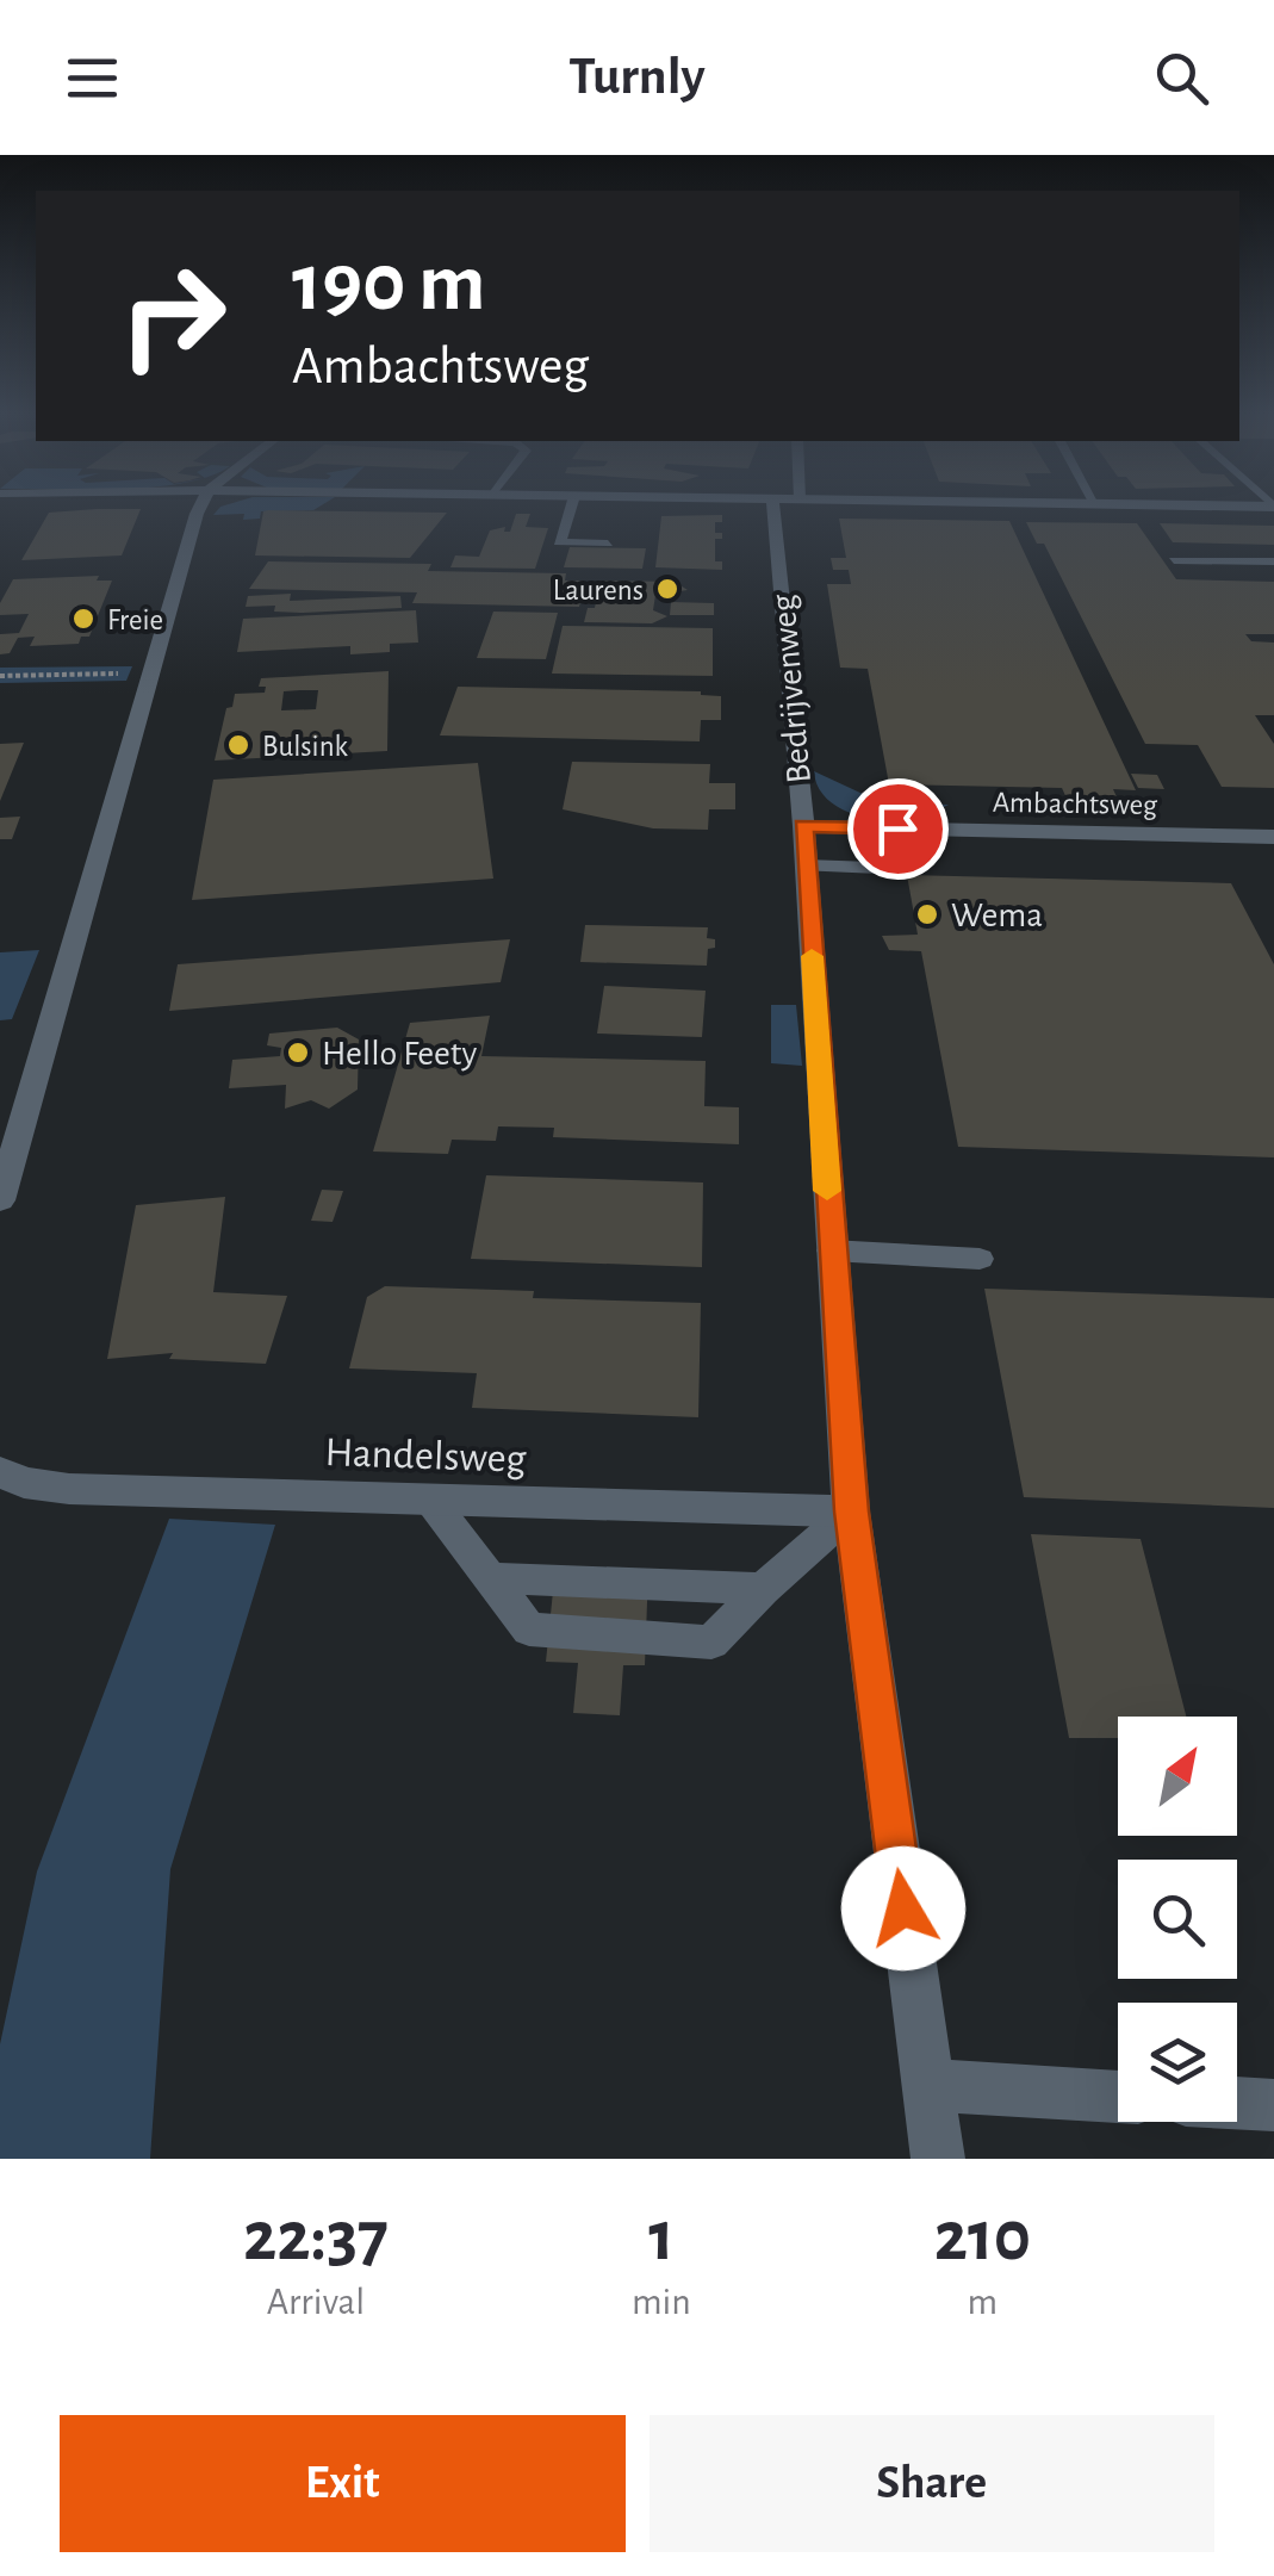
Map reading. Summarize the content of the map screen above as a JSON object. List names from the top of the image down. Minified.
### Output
{"streets":{"street":["Bedrijvenweg","Ambachtsweg","Handelsweg"]},"crossings":[["Bedrijvenweg","Ambachtsweg"],["Bedrijvenweg","Handelsweg"]],"places":["Laurens","Freie","Bulsink","Wema","Hello Feety"],"north":"top right","page":{"header":"Turnly","turn":["190 m","Ambachtsweg"],"eta":["22:37","Arrival","1","min","210","m"],"buttons":["Exit","Share"]}}
